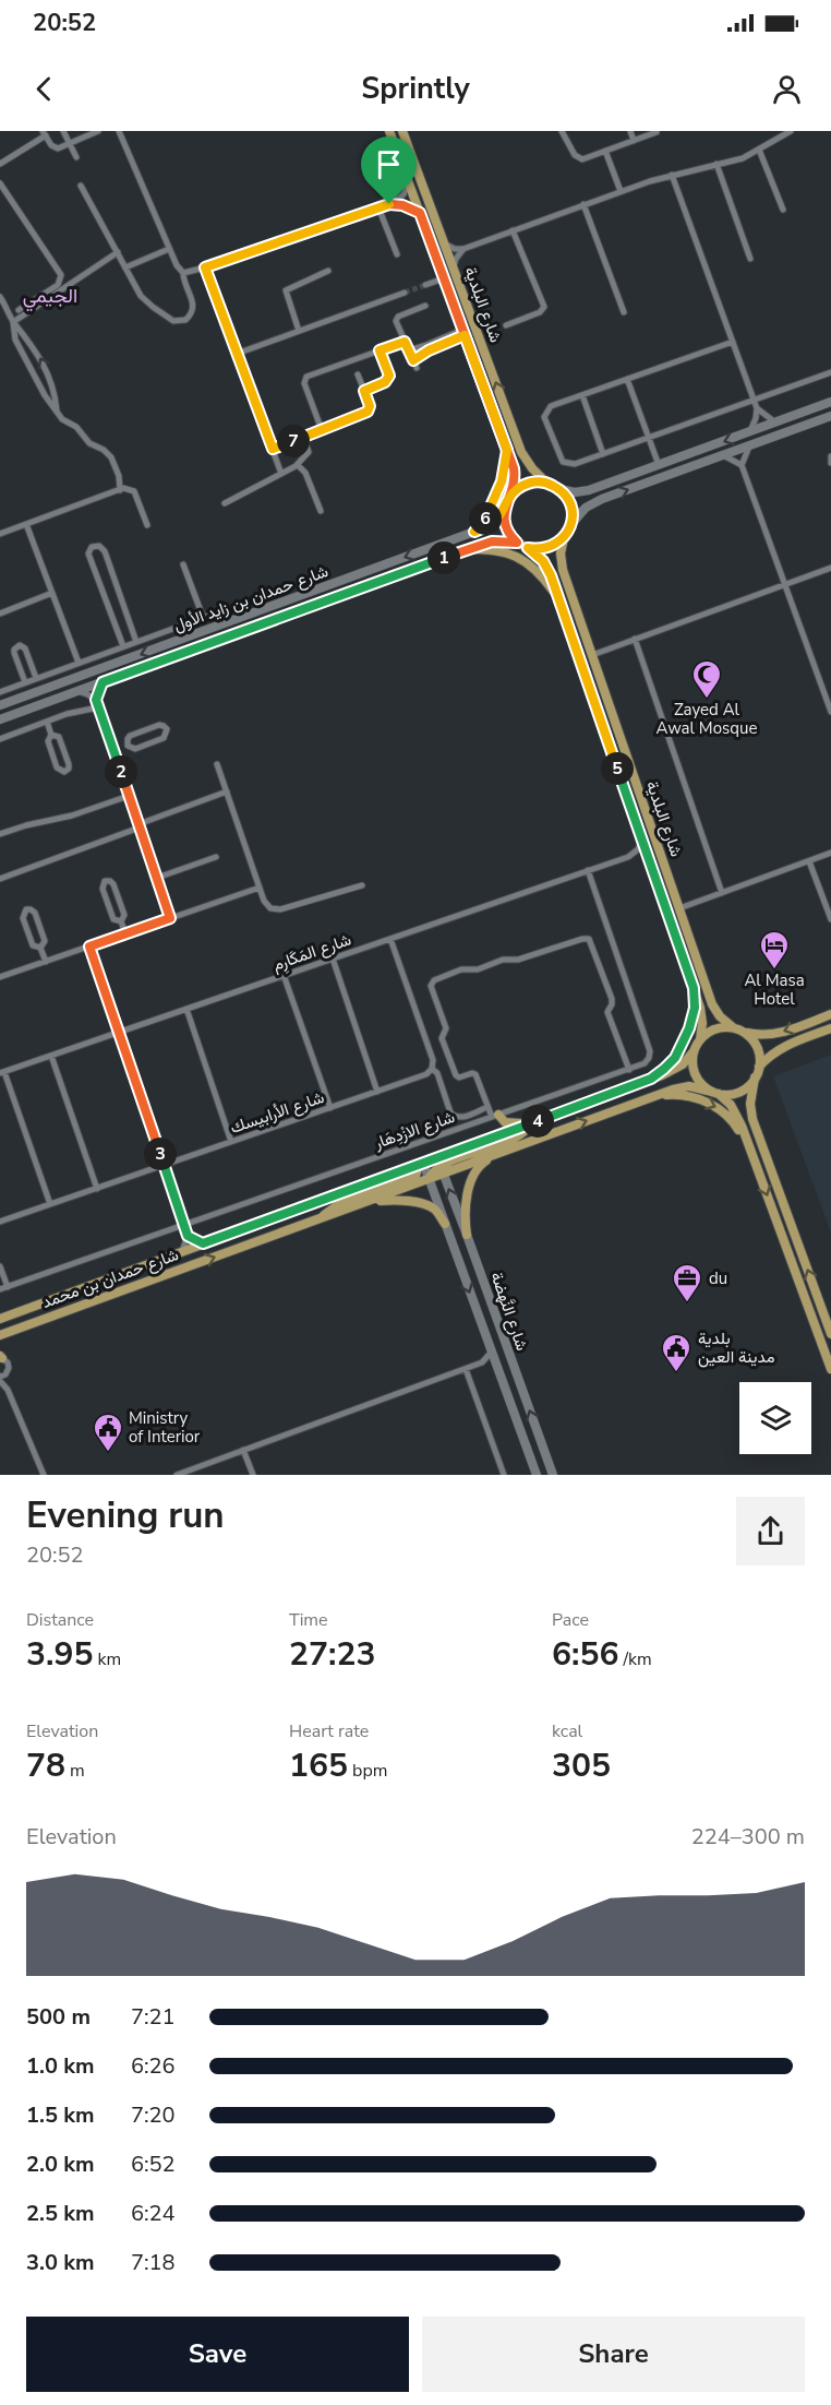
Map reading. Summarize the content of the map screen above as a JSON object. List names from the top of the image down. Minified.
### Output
{"streets":{"main road":["شارع البلدية","شارع حمدان بن زايد الأول","شارع حمدان بن محمد","شارع النَّهضة"],"street":["شارع المَكَارِم","شارع الأرابيسك","شارع الازْدِهَار"]},"crossings":[["شارع البلدية","شارع حمدان بن زايد الأول"],["شارع البلدية","شارع حمدان بن محمد"],["شارع المَكَارِم","شارع الازْدِهَار"],["شارع حمدان بن محمد","شارع النَّهضة"]],"districts":["الجيمي"],"places":{"mosque":["Zayed Al Awal Mosque"],"hotel":["Al Masa Hotel"],"office":["du"],"public building":["بلدية مدينة العين","Ministry of Interior"]},"page":{"status":"20:52","header":"Sprintly","pins":["7","6","1","5","2","4","3"],"heading":["Evening run","20:52"],"stats":[["Distance","3.95 km"],["Time","27:23"],["Pace","6:56 /km"],["Elevation","78 m"],["Heart rate","165 bpm"],["kcal","305"]],"chart":["Elevation","224–300 m"],"list":[{"name":"500 m","note":"7:21"},{"name":"1.0 km","note":"6:26"},{"name":"1.5 km","note":"7:20"},{"name":"2.0 km","note":"6:52"},{"name":"2.5 km","note":"6:24"},{"name":"3.0 km","note":"7:18"}],"buttons":["Save","Share"]}}
